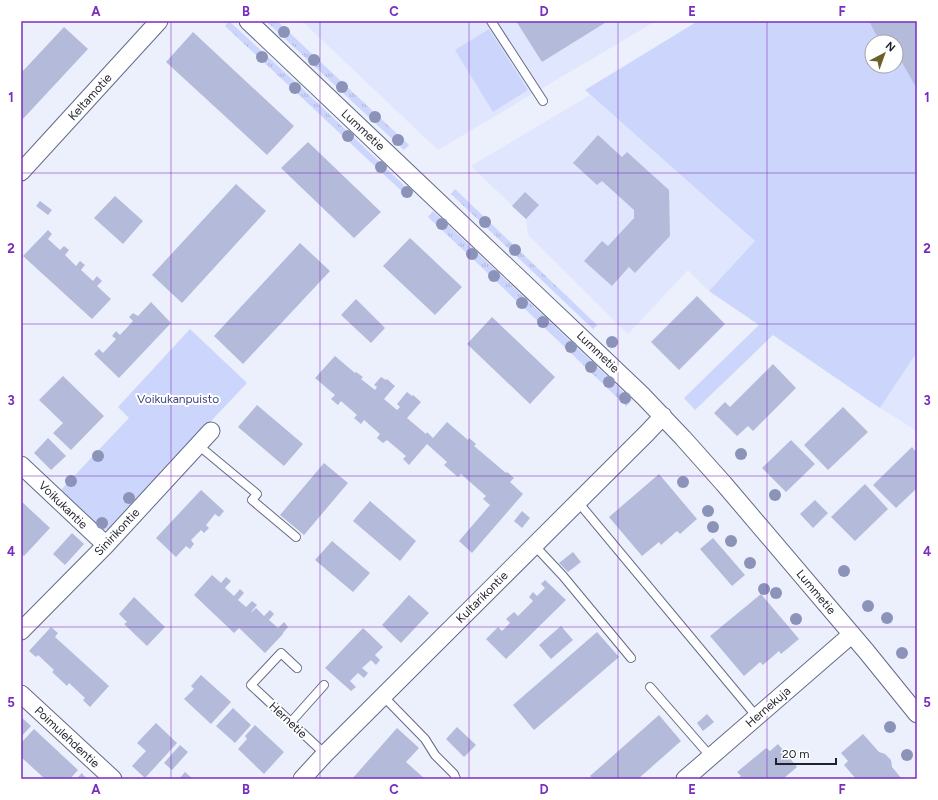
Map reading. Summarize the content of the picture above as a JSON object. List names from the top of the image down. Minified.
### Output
{"streets":{"street":["Keltamotie","Lummetie","Voikukantie","Sinirikontie","Kultarikontie","Hernekuja","Poimulehdentie"],"lane":["Hernetie"]},"crossings":[["Lummetie","Kultarikontie"],["Lummetie","Hernekuja"],["Voikukantie","Sinirikontie"],["Kultarikontie","Hernetie"]],"parks":["Voikukanpuisto"],"scale_bar":"20 m","north":"top right","grid":{"columns":["A","B","C","D","E","F"],"rows":["1","2","3","4","5"]}}
